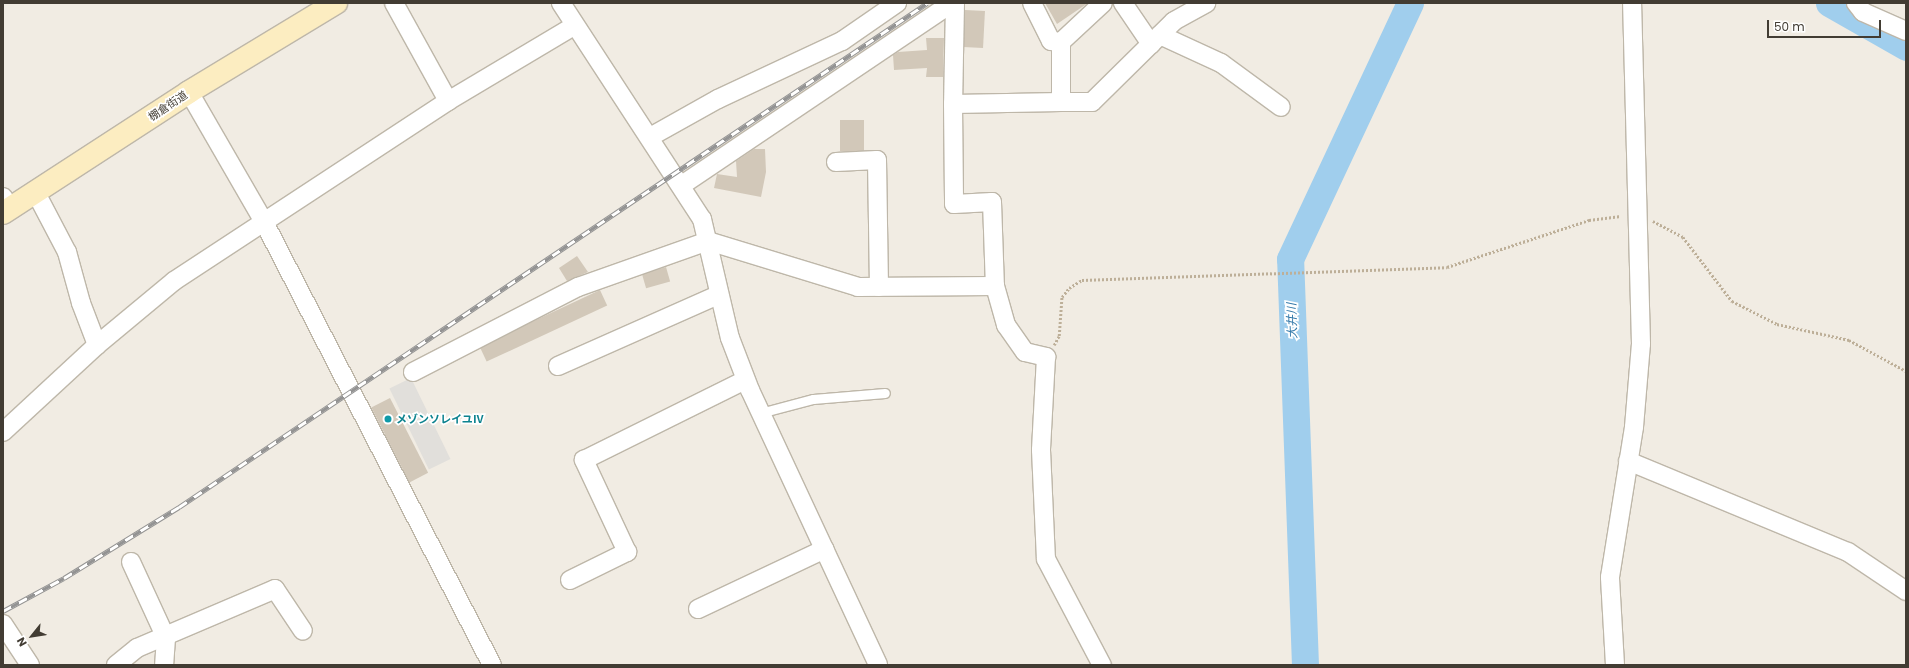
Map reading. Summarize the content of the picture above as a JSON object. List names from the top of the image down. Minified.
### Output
{"streets":{"street":["棚倉街道"]},"water":["大井川"],"places":["メゾンソレイユⅣ"],"scale_bar":"50 m","north":"bottom left"}
